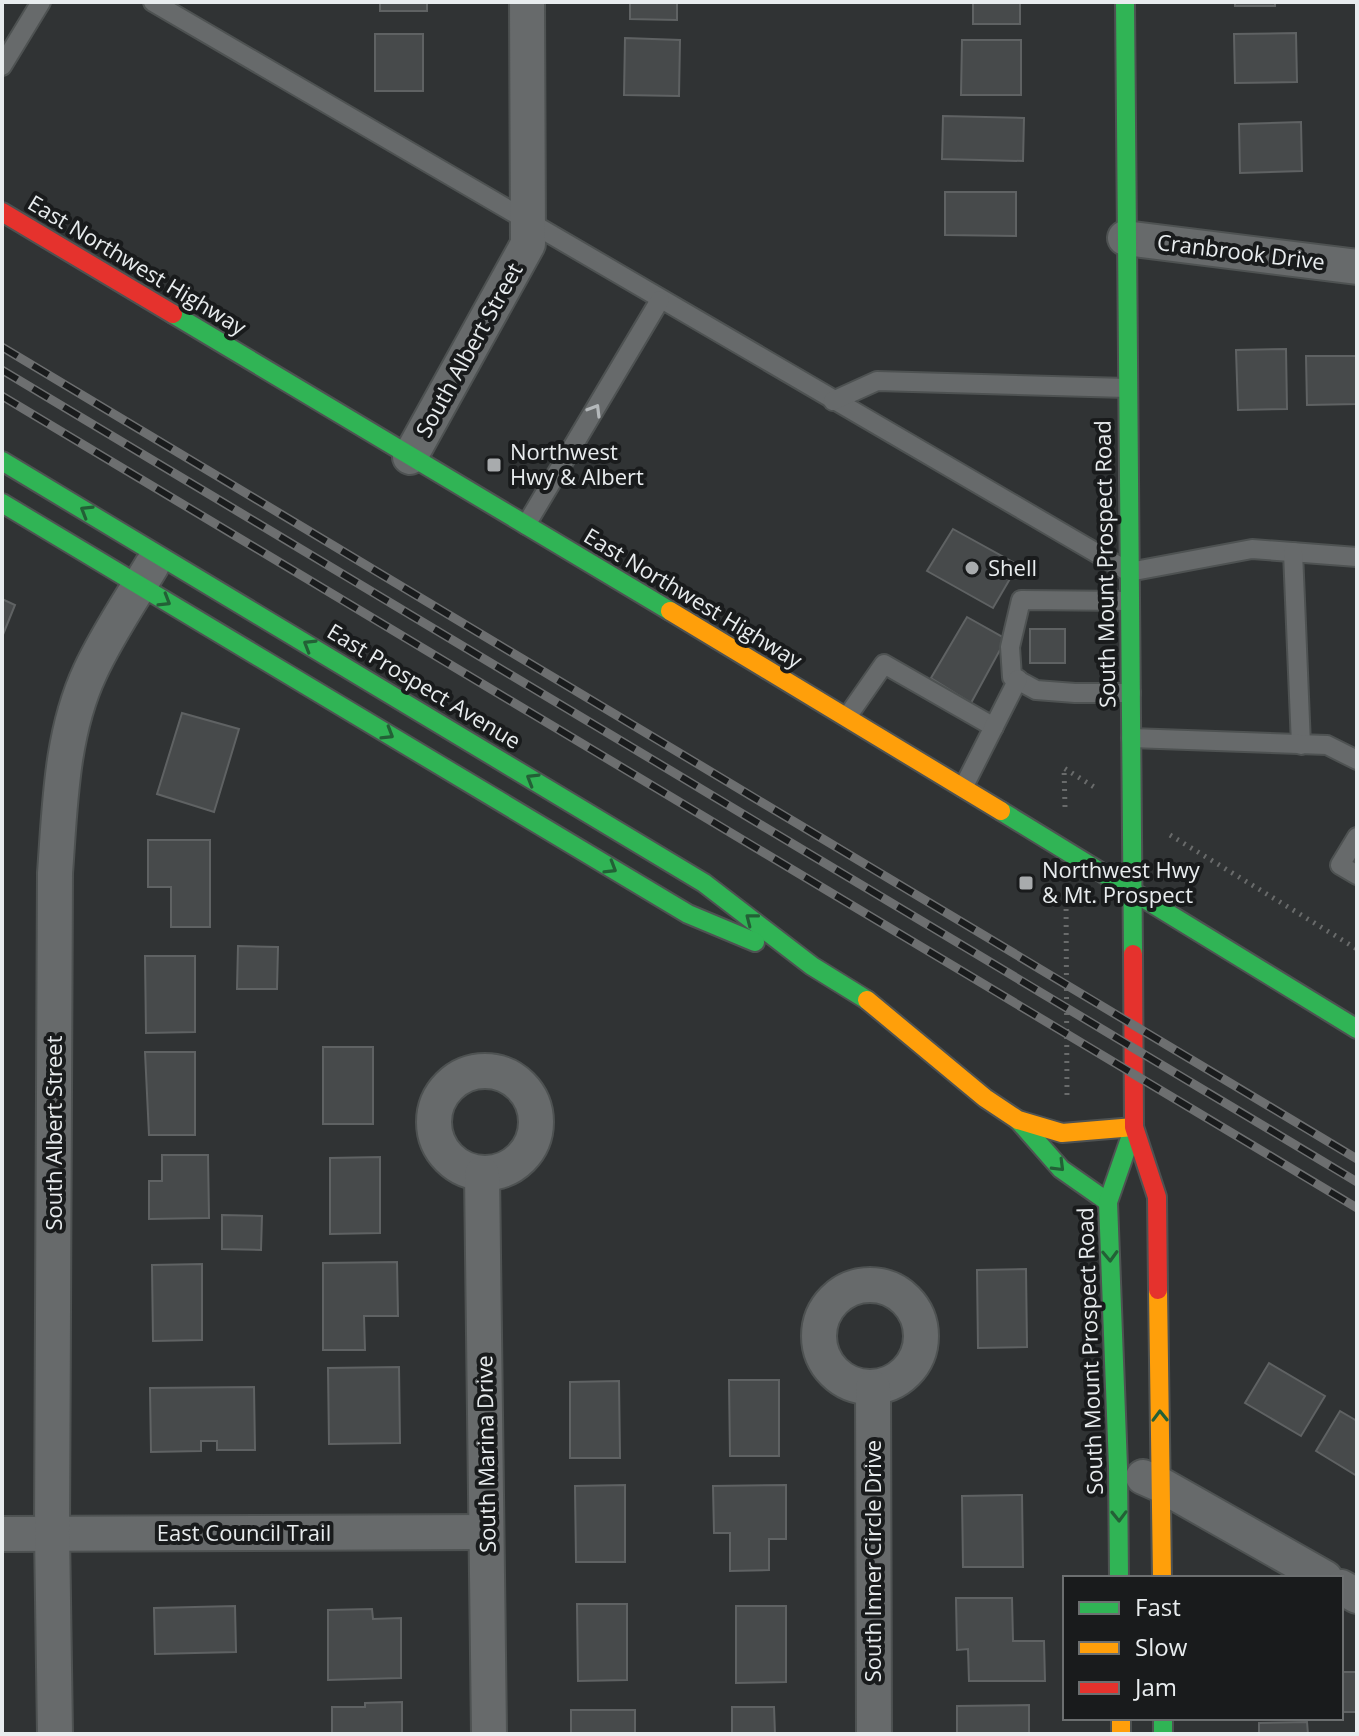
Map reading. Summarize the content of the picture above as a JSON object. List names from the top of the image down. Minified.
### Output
{"streets":{"main road":["East Northwest Highway","South Mount Prospect Road","East Prospect Avenue"],"street":["Cranbrook Drive","South Albert Street","South Marina Drive","East Council Trail","South Inner Circle Drive"]},"crossings":[["Cranbrook Drive","South Mount Prospect Road"],["East Northwest Highway","South Albert Street"],["East Northwest Highway","South Mount Prospect Road"],["South Albert Street","East Prospect Avenue"],["South Albert Street","East Council Trail"],["South Mount Prospect Road","East Prospect Avenue"],["South Marina Drive","East Council Trail"]],"places":{"transit":["Northwest Hwy & Albert","Northwest Hwy & Mt. Prospect"],"other":["Shell"]},"legend":["Fast","Slow","Jam"]}
